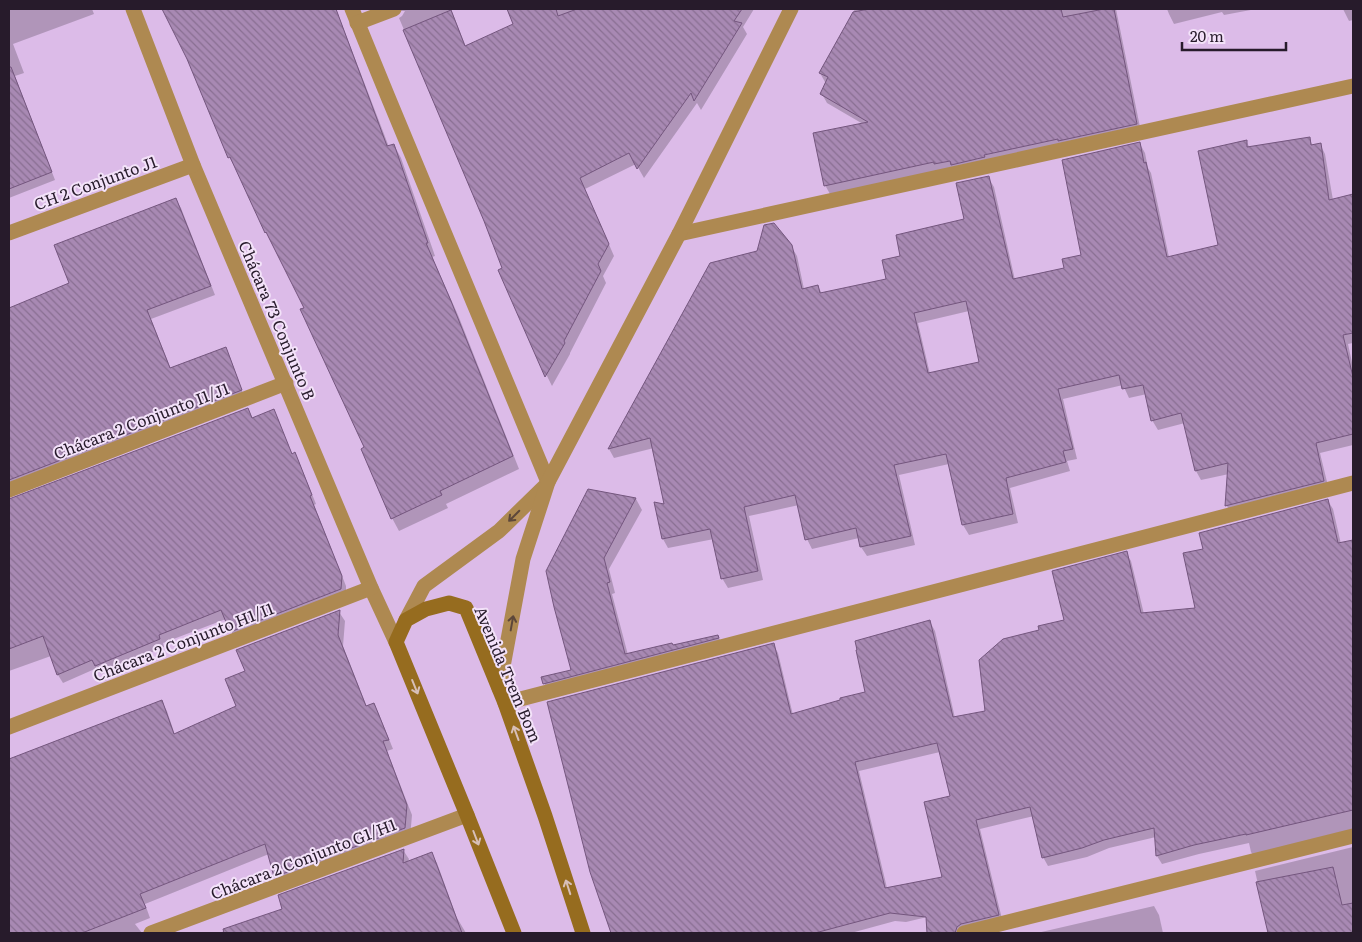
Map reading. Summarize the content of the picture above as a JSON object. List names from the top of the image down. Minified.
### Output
{"streets":{"street":["CH 2 Conjunto J1","Chácara 73 Conjunto B","Chácara 2 Conjunto I1/J1","Chácara 2 Conjunto H1/I1","Avenida Trem Bom","Chácara 2 Conjunto G1/H1"]},"crossings":[["CH 2 Conjunto J1","Chácara 73 Conjunto B"],["Chácara 73 Conjunto B","Chácara 2 Conjunto I1/J1"],["Chácara 73 Conjunto B","Chácara 2 Conjunto H1/I1"]],"scale_bar":"20 m"}
